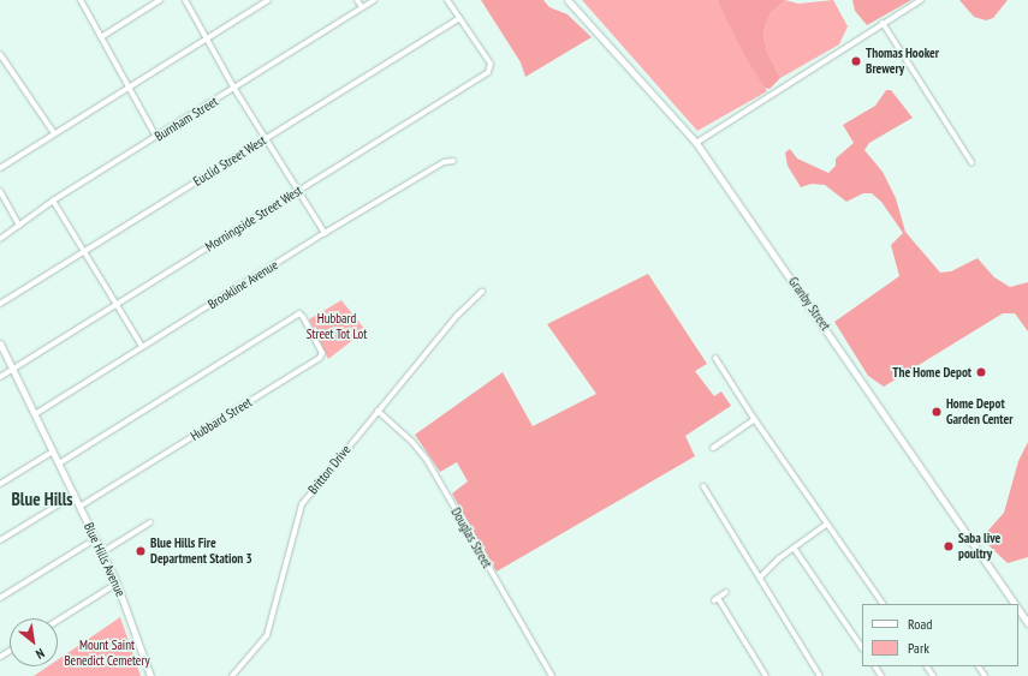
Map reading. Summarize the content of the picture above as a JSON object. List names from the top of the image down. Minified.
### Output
{"streets":{"main road":["Granby Street","Blue Hills Avenue"],"street":["Burnham Street","Euclid Street West","Morningside Street West","Brookline Avenue","Hubbard Street","Britton Drive","Douglas Street"]},"crossings":[["Euclid Street West","Morningside Street West"],["Morningside Street West","Blue Hills Avenue"],["Brookline Avenue","Blue Hills Avenue"],["Hubbard Street","Blue Hills Avenue"],["Britton Drive","Douglas Street"]],"districts":["Blue Hills"],"parks":["Hubbard Street Tot Lot","Mount Saint Benedict Cemetery"],"places":["Thomas Hooker Brewery","The Home Depot","Home Depot Garden Center","Saba live poultry","Blue Hills Fire Department Station 3"],"legend":["Road","Park"],"north":"bottom right"}
